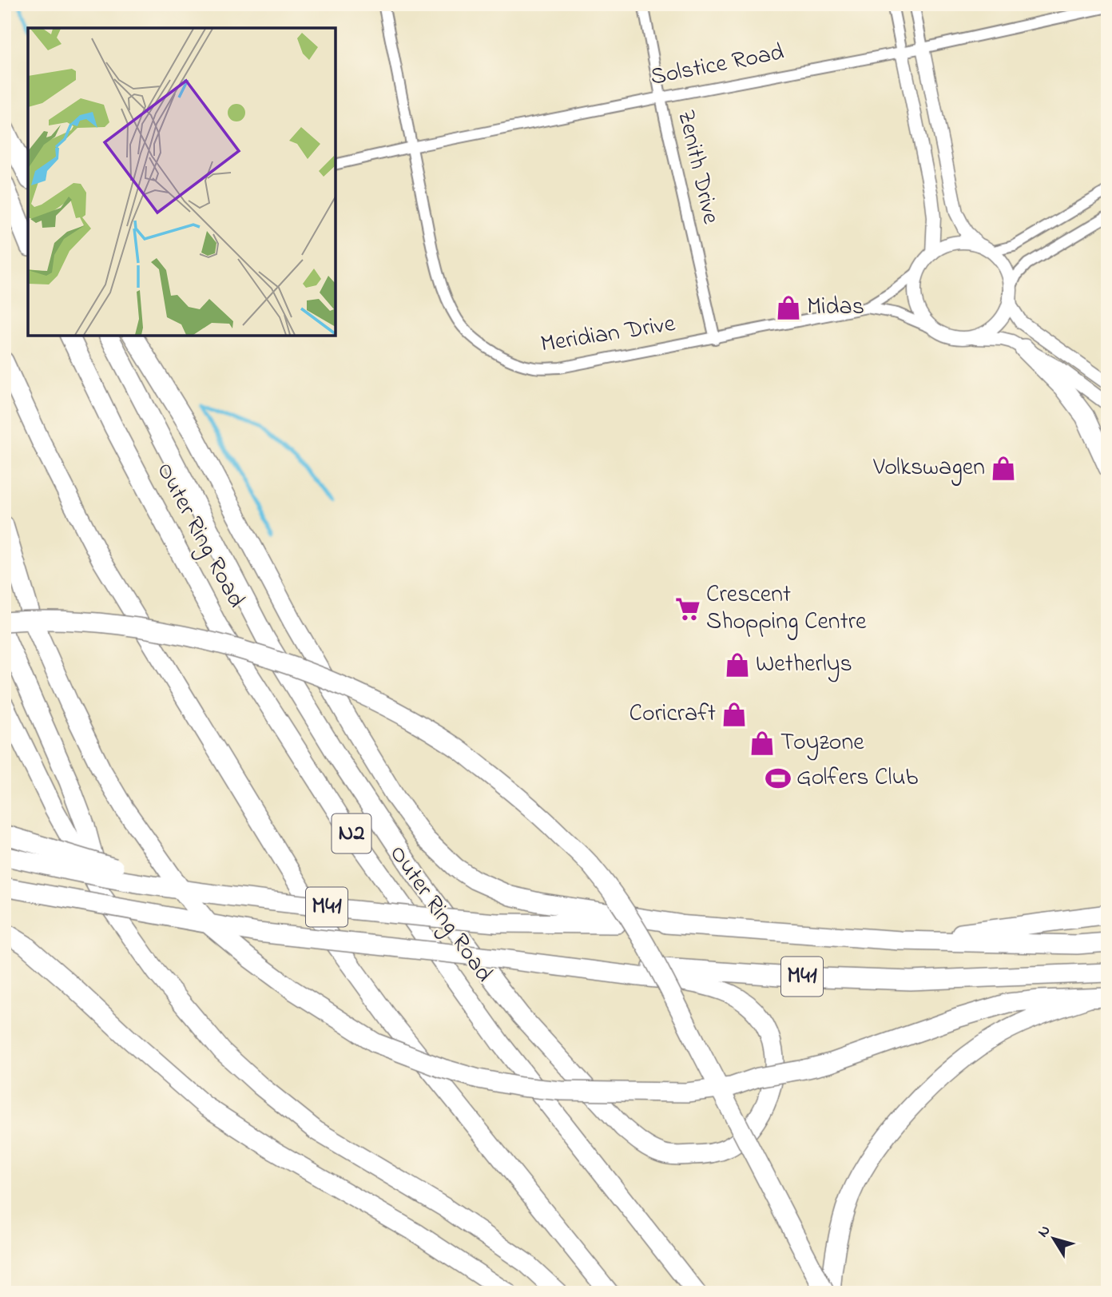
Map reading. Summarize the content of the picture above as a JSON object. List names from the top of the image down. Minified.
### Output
{"streets":{"highway":["Outer Ring Road","N2","M41"],"street":["Solstice Road","Zenith Drive","Meridian Drive"]},"crossings":[["Solstice Road","Zenith Drive"],["Solstice Road","Meridian Drive"],["Zenith Drive","Meridian Drive"]],"places":{"shop":["Midas","Volkswagen","Wetherlys","Coricraft","Toyzone"],"supermarket":["Crescent Shopping Centre"],"sports":["Golfers Club"]},"north":"top left"}
